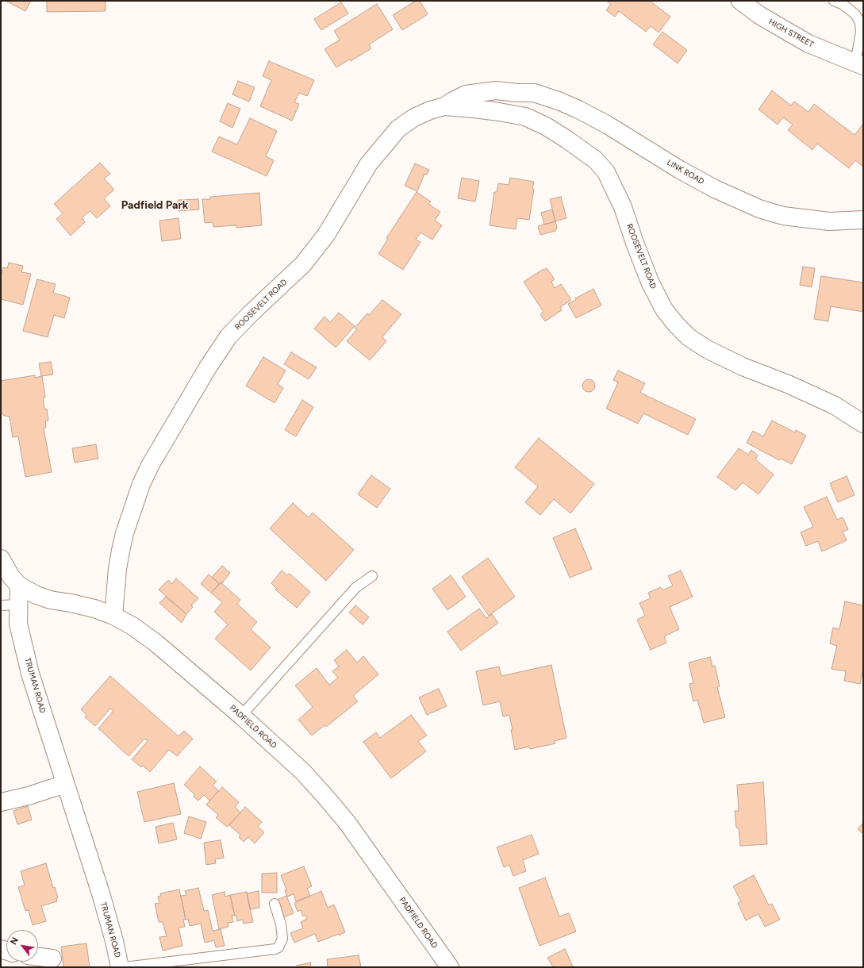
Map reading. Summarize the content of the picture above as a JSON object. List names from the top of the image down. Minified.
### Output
{"streets":{"street":["HIGH STREET","LINK ROAD","ROOSEVELT ROAD","TRUMAN ROAD","PADFIELD ROAD"]},"crossings":[["LINK ROAD","ROOSEVELT ROAD"],["ROOSEVELT ROAD","PADFIELD ROAD"],["TRUMAN ROAD","PADFIELD ROAD"]],"districts":["Padfield Park"],"north":"top left"}
